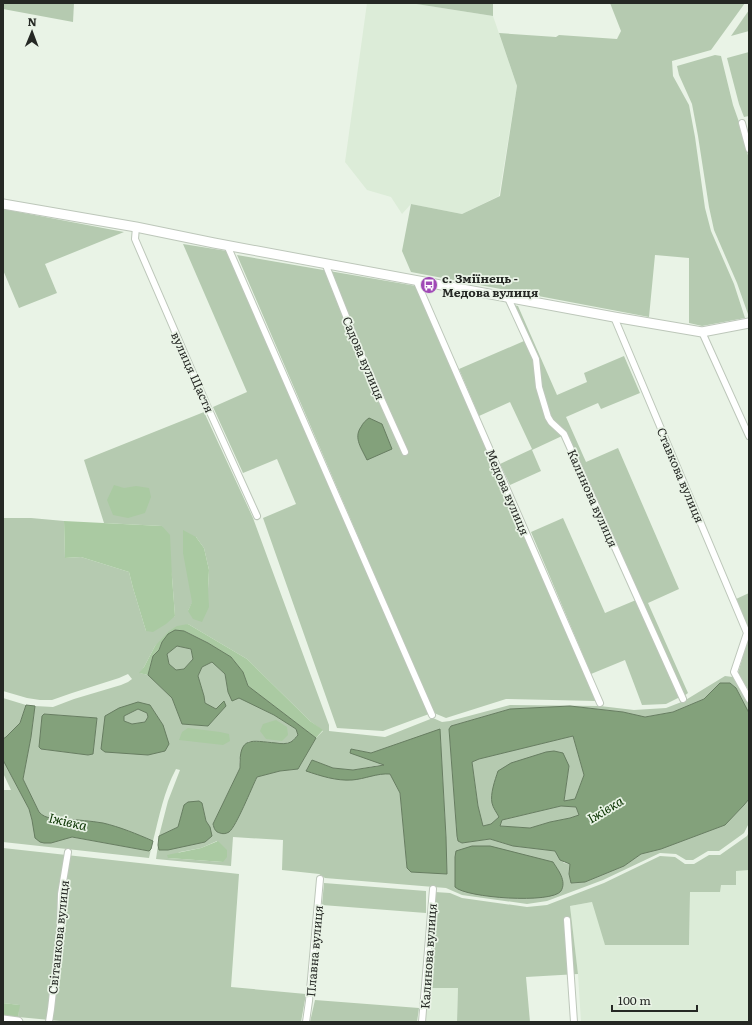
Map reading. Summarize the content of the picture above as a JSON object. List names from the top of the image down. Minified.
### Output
{"streets":{"street":["Садова вулиця","вулиця Щастя","Ставкова вулиця","Медова вулиця","Калинова вулиця","Світанкова вулиця","Плавна вулиця"]},"water":["Іжівка"],"places":{"bus stop":["с. Зміїнець - Медова вулиця"]},"scale_bar":"100 m","north":"top"}
